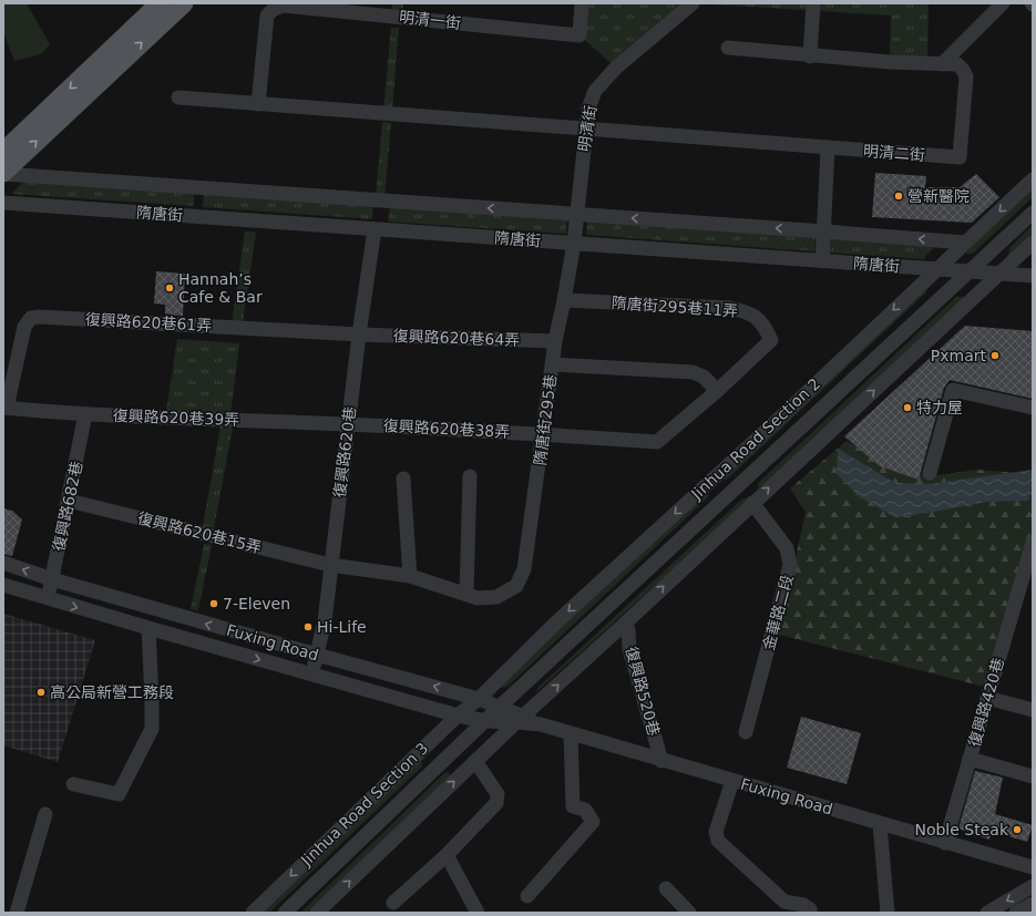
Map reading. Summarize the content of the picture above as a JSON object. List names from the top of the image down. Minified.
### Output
{"streets":{"street":["明清一街","明清街","明清二街","隋唐街","隋唐街295巷11弄","復興路620巷61弄","復興路620巷64弄","復興路620巷39弄","隋唐街295巷","復興路620巷38弄","Jinhua Road Section 2","復興路620巷","復興路682巷","復興路620巷15弄","金華路二段","Fuxing Road","復興路520巷","復興路420巷","Jinhua Road Section 3"]},"crossings":[["明清街","明清二街"],["明清街","隋唐街"],["明清街","隋唐街295巷"],["隋唐街","隋唐街295巷"],["隋唐街","Jinhua Road Section 2"],["隋唐街","復興路620巷"],["隋唐街295巷11弄","隋唐街295巷"],["隋唐街295巷11弄","復興路620巷38弄"],["復興路620巷61弄","復興路620巷64弄"],["復興路620巷61弄","復興路620巷39弄"],["復興路620巷61弄","復興路620巷"],["復興路620巷64弄","隋唐街295巷"],["復興路620巷64弄","復興路620巷"],["復興路620巷39弄","復興路620巷38弄"],["復興路620巷39弄","復興路620巷"],["復興路620巷39弄","復興路682巷"],["隋唐街295巷","復興路620巷38弄"],["隋唐街295巷","復興路620巷15弄"],["復興路620巷38弄","復興路620巷"],["Jinhua Road Section 2","Fuxing Road"],["Jinhua Road Section 2","Jinhua Road Section 3"],["復興路620巷","復興路620巷15弄"],["復興路620巷","Fuxing Road"],["復興路682巷","復興路620巷15弄"],["復興路682巷","Fuxing Road"],["Fuxing Road","復興路520巷"],["Fuxing Road","復興路420巷"],["Fuxing Road","Jinhua Road Section 3"]],"places":["營新醫院","Hannah’s Cafe & Bar","Pxmart","特力屋","7-Eleven","Hi-Life","高公局新營工務段","Noble Steak"]}
